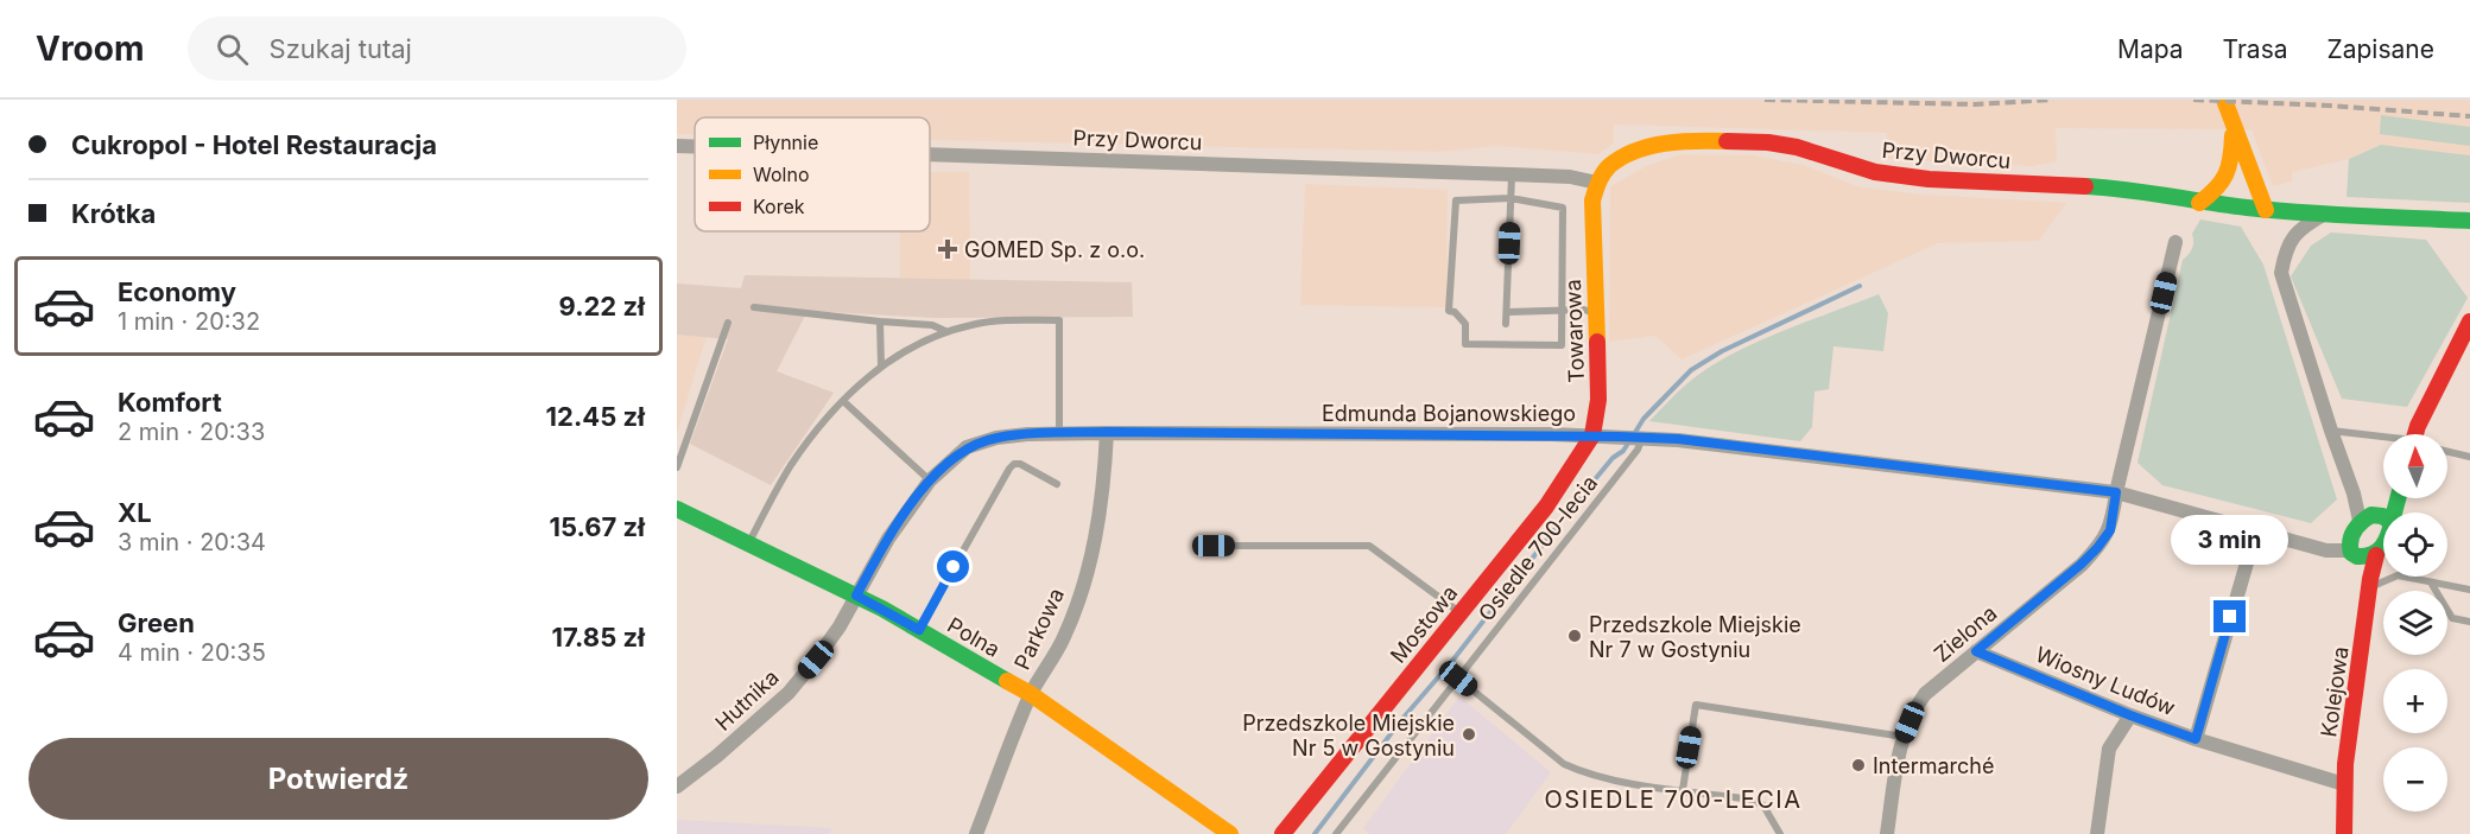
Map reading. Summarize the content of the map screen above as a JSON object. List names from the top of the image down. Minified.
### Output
{"streets":{"street":["Przy Dworcu","Towarowa","Edmunda Bojanowskiego","Mostowa","Parkowa","Zielona","Polna","Wiosny Ludów","Kolejowa","Hutnika"],"lane":["Osiedle 700-lecia"]},"crossings":[["Przy Dworcu","Towarowa"],["Towarowa","Edmunda Bojanowskiego"],["Towarowa","Mostowa"],["Edmunda Bojanowskiego","Osiedle 700-lecia"],["Edmunda Bojanowskiego","Mostowa"],["Edmunda Bojanowskiego","Parkowa"],["Edmunda Bojanowskiego","Zielona"],["Edmunda Bojanowskiego","Polna"],["Edmunda Bojanowskiego","Hutnika"],["Parkowa","Polna"],["Zielona","Wiosny Ludów"],["Polna","Hutnika"],["Wiosny Ludów","Kolejowa"]],"districts":["OSIEDLE 700-LECIA"],"places":{"health":["GOMED Sp. z o.o."],"other":["Przedszkole Miejskie Nr 7 w Gostyniu","Przedszkole Miejskie Nr 5 w Gostyniu","Intermarché"]},"legend":["Płynnie","Wolno","Korek"],"north":"top","page":{"header":"Vroom","search":"Szukaj tutaj","nav":["Mapa","Trasa","Zapisane"],"banner":["Cukropol - Hotel Restauracja","Krótka"],"list":[{"name":"Economy","note":"1 min · 20:32","value":"9.22 zł"},{"name":"Komfort","note":"2 min · 20:33","value":"12.45 zł"},{"name":"XL","note":"3 min · 20:34","value":"15.67 zł"},{"name":"Green","note":"4 min · 20:35","value":"17.85 zł"}],"map_buttons":["+","−"],"bubble":"3 min","buttons":"Potwierdź"}}
